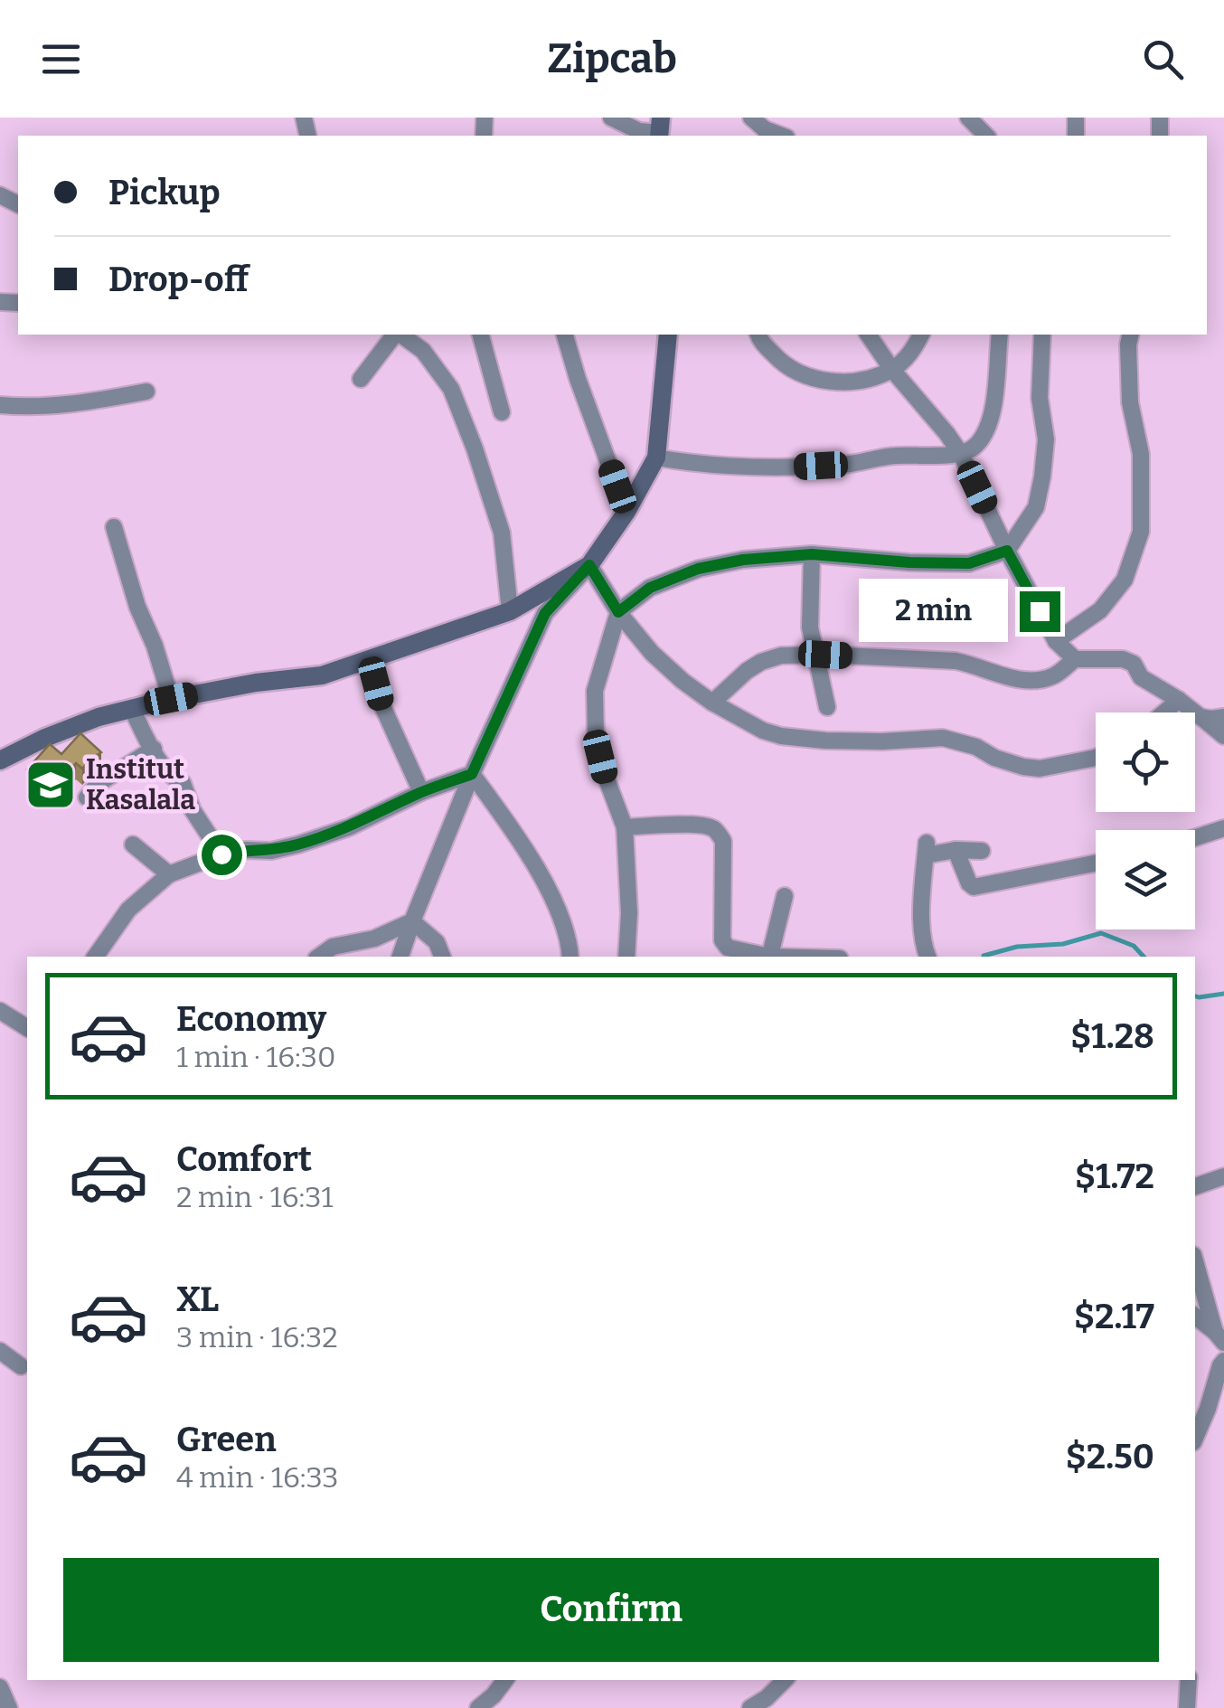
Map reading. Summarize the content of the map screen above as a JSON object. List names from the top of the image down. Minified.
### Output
{"places":{"school or university":["Institut Kasalala"]},"page":{"header":"Zipcab","banner":["Pickup","Drop-off"],"bubble":"2 min","list":[{"name":"Economy","note":"1 min · 16:30","value":"$1.28"},{"name":"Comfort","note":"2 min · 16:31","value":"$1.72"},{"name":"XL","note":"3 min · 16:32","value":"$2.17"},{"name":"Green","note":"4 min · 16:33","value":"$2.50"}],"buttons":"Confirm"}}
